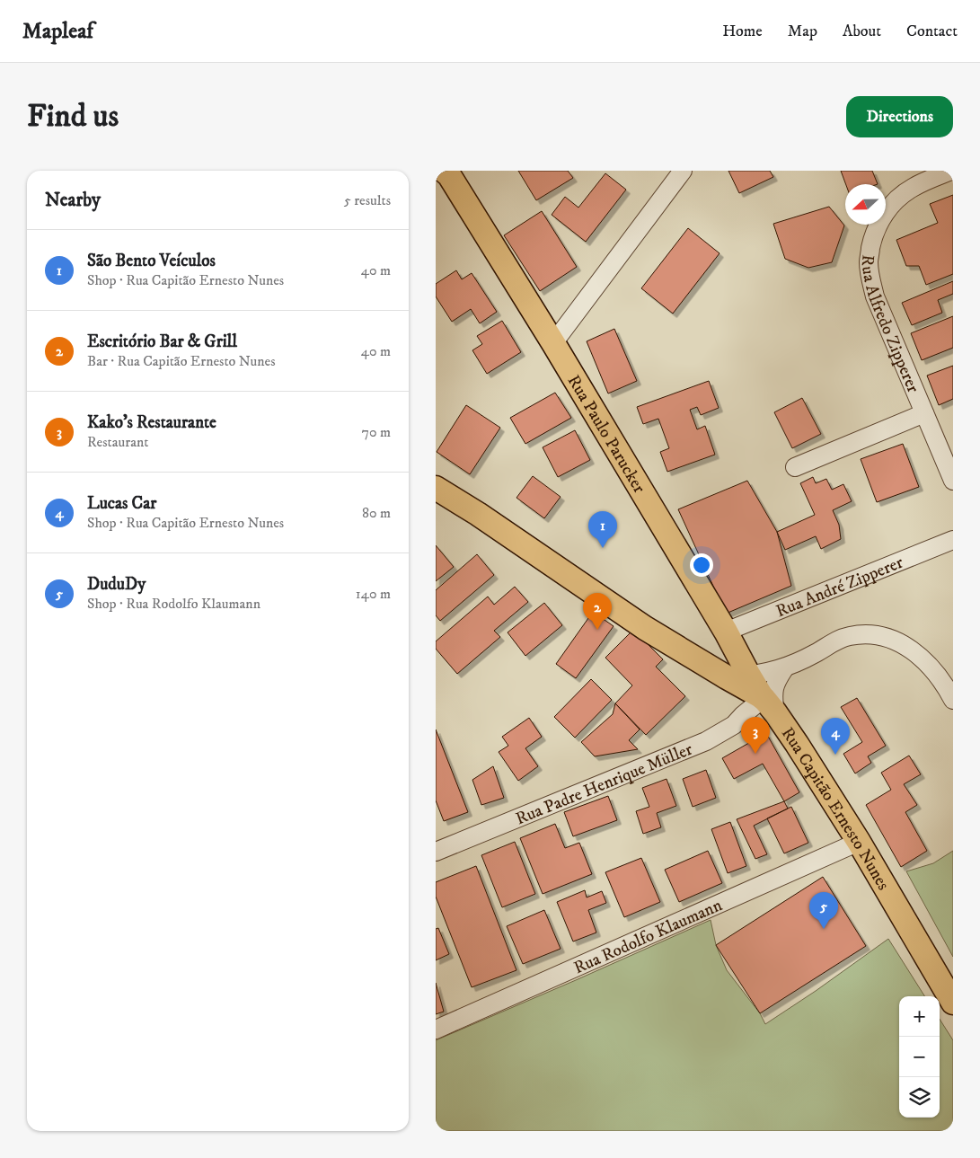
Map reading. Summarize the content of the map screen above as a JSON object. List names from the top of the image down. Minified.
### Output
{"streets":{"main road":["Rua Paulo Parucker","Rua Capitão Ernesto Nunes"],"street":["Rua Alfredo Zipperer","Rua André Zipperer","Rua Padre Henrique Müller","Rua Rodolfo Klaumann"]},"crossings":[["Rua Paulo Parucker","Rua André Zipperer"],["Rua Paulo Parucker","Rua Padre Henrique Müller"],["Rua Paulo Parucker","Rua Capitão Ernesto Nunes"],["Rua Padre Henrique Müller","Rua Capitão Ernesto Nunes"],["Rua Capitão Ernesto Nunes","Rua Rodolfo Klaumann"]],"north":"left","page":{"header":"Mapleaf","nav":["Home","Map","About","Contact"],"buttons":"Directions","title":"Find us","heading":["Nearby","5 results"],"list":[{"mark":"1","name":"São Bento Veículos","note":"Shop · Rua Capitão Ernesto Nunes","value":"40 m"},{"mark":"2","name":"Escritório Bar & Grill","note":"Bar · Rua Capitão Ernesto Nunes","value":"40 m"},{"mark":"3","name":"Kako's Restaurante","note":"Restaurant","value":"70 m"},{"mark":"4","name":"Lucas Car","note":"Shop · Rua Capitão Ernesto Nunes","value":"80 m"},{"mark":"5","name":"DuduDy","note":"Shop · Rua Rodolfo Klaumann","value":"140 m"}],"pins":["1","2","3","4","5"],"map_buttons":["+","−"]}}
